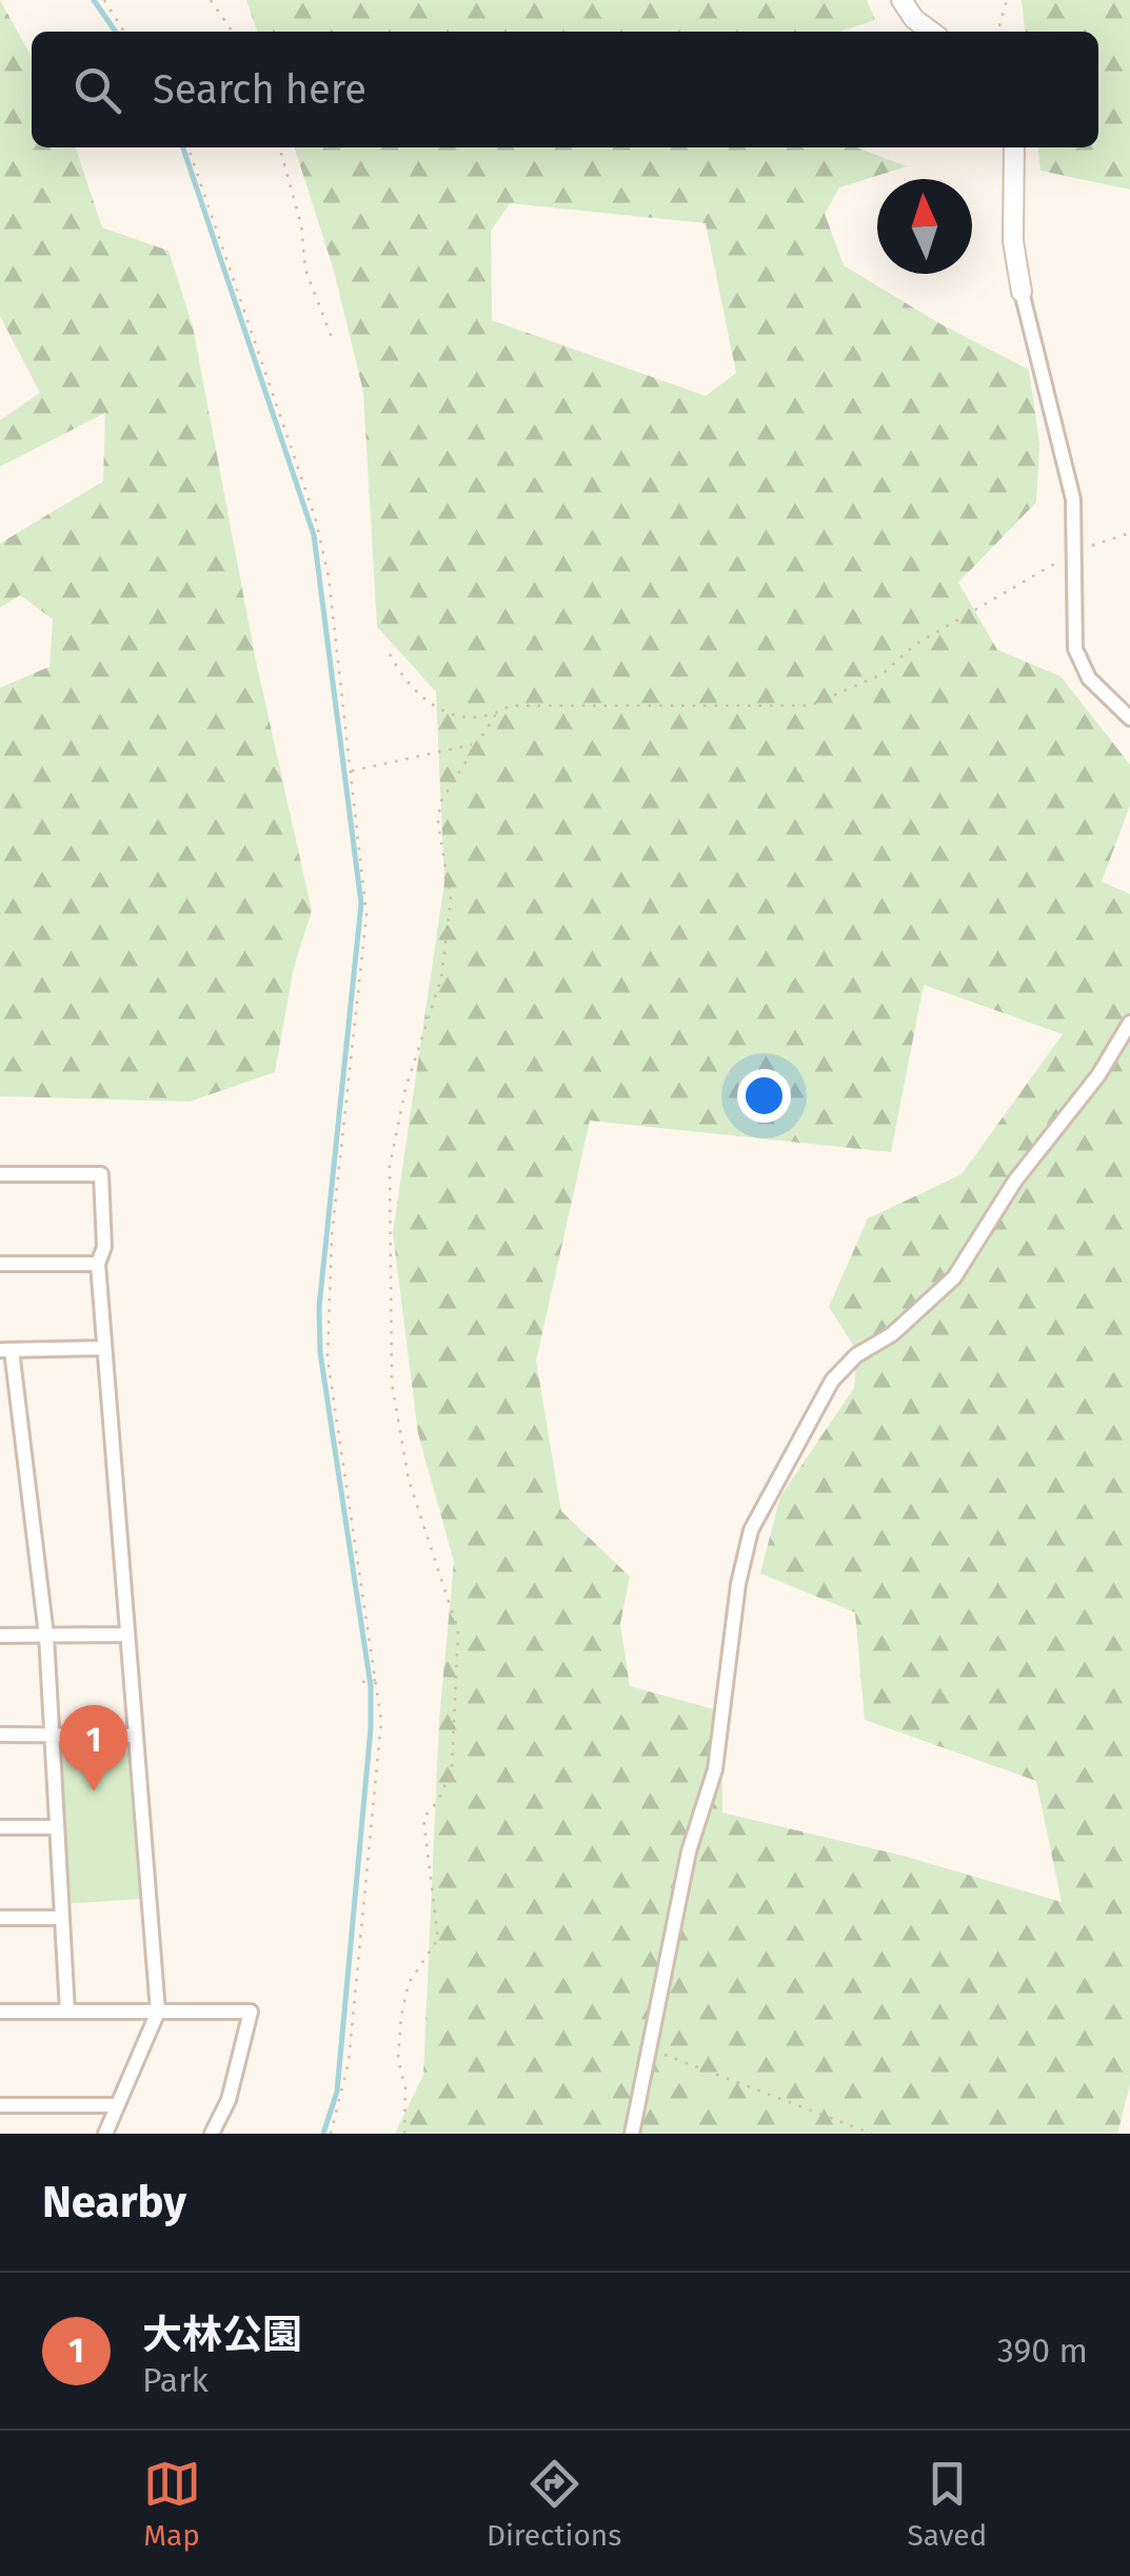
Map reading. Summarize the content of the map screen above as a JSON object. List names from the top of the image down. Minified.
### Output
{"north":"top","page":{"search":"Search here","pins":"1","heading":"Nearby","list":[{"mark":"1","name":"大林公園","note":"Park","value":"390 m"}],"nav":["Map","Directions","Saved"]}}
